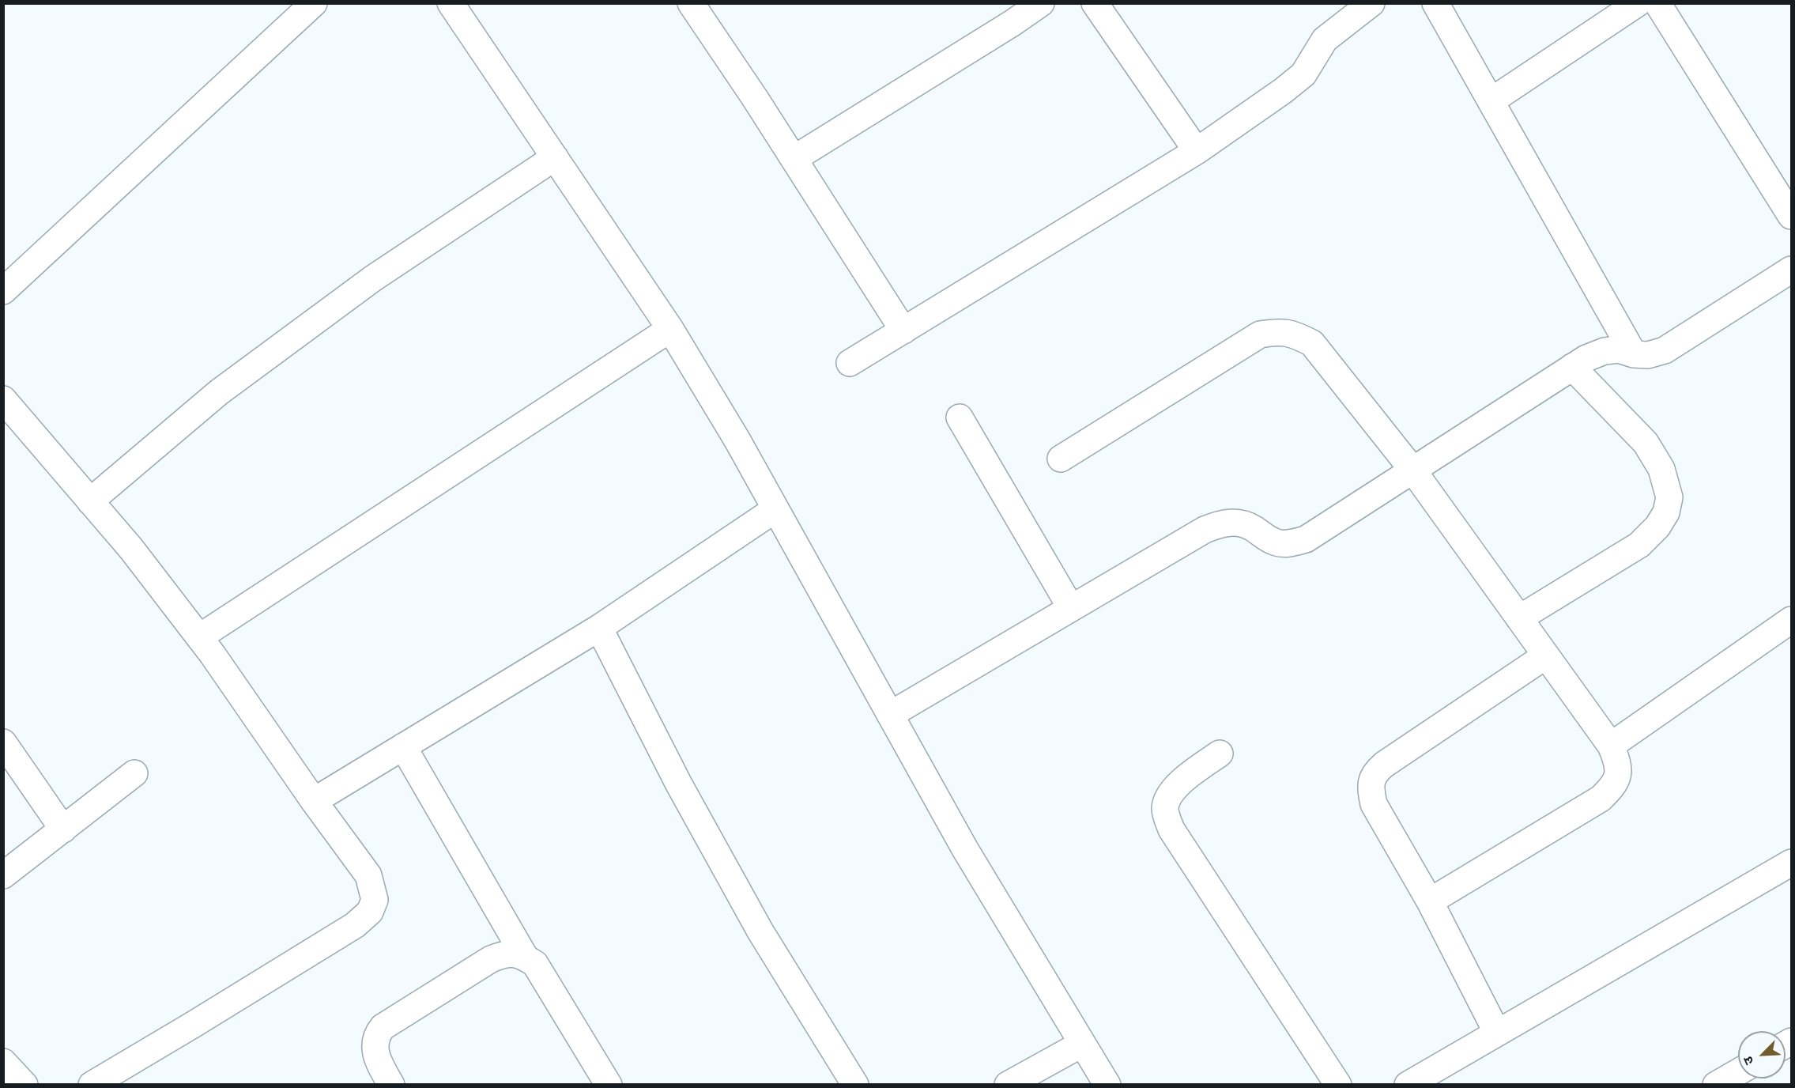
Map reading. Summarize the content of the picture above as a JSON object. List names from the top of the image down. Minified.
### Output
{"north":"bottom left"}
